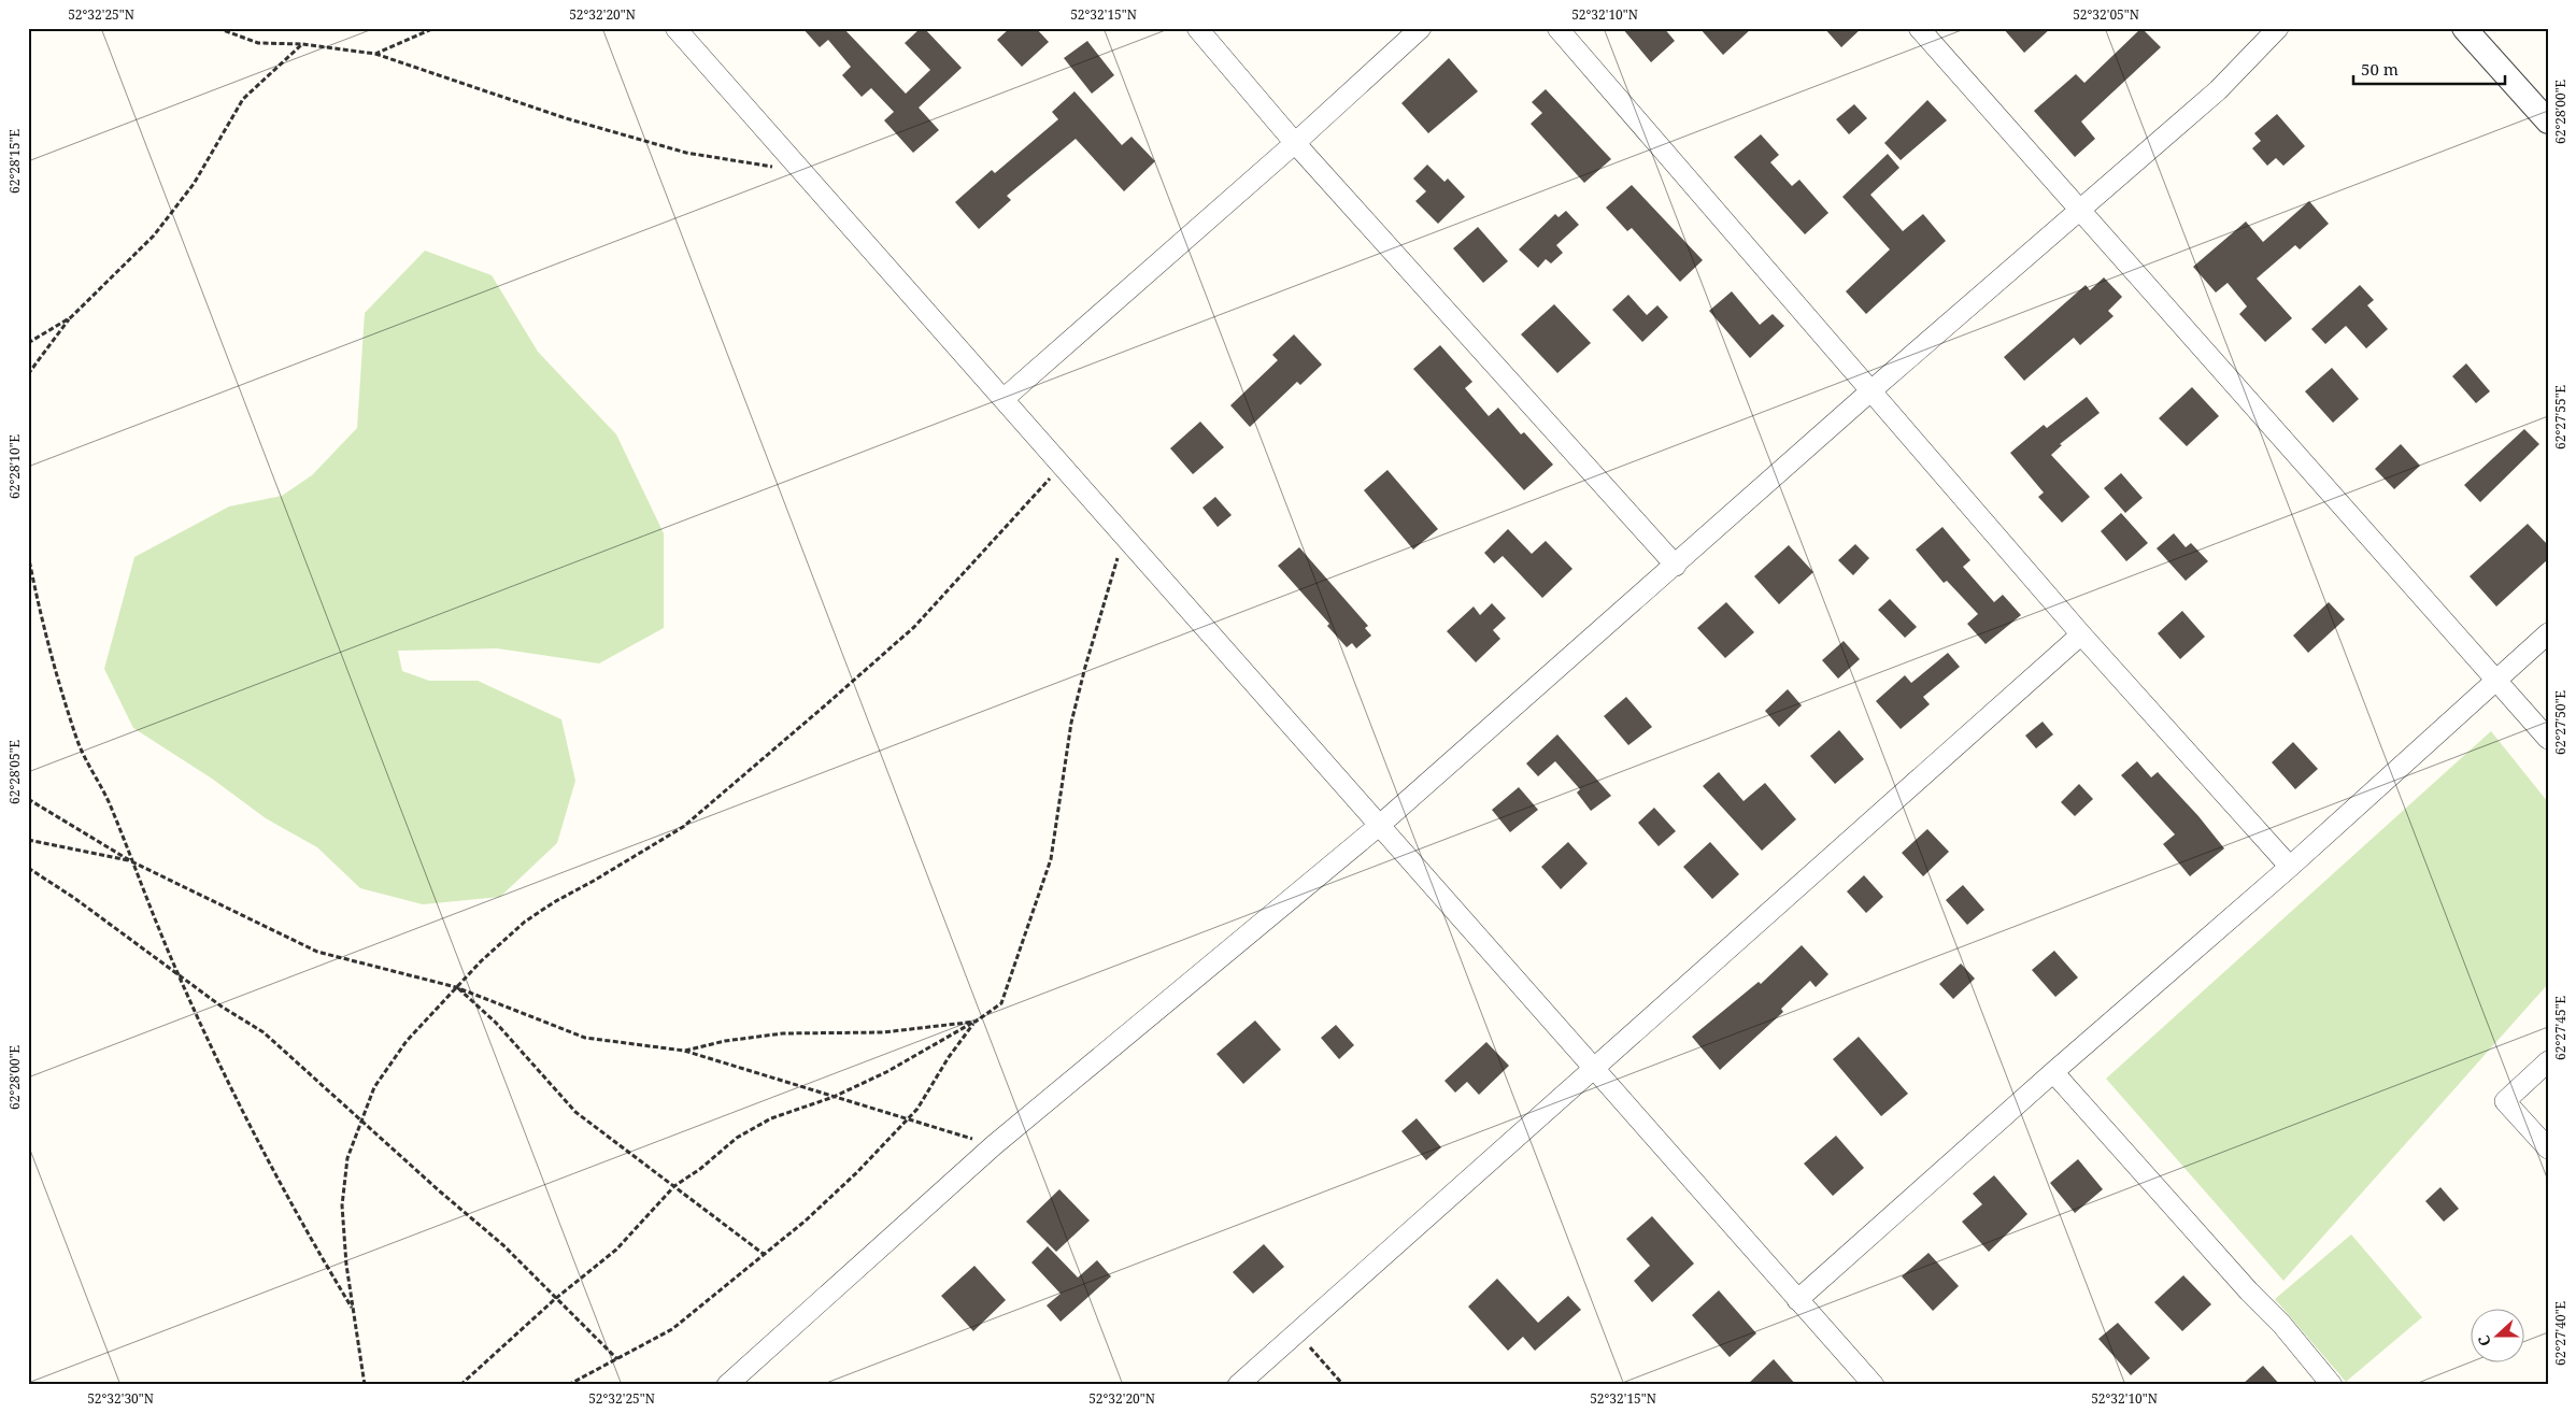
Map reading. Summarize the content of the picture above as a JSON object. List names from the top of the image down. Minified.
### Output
{"scale_bar":"50 m","north":"left","coordinates":["52°32'25\"N","52°32'20\"N","52°32'15\"N","52°32'10\"N","52°32'05\"N","62°28'00\"E","62°28'15\"E","62°27'55\"E","62°28'10\"E","62°27'50\"E","62°28'05\"E","62°27'45\"E","62°27'40\"E","52°32'30\"N"]}
